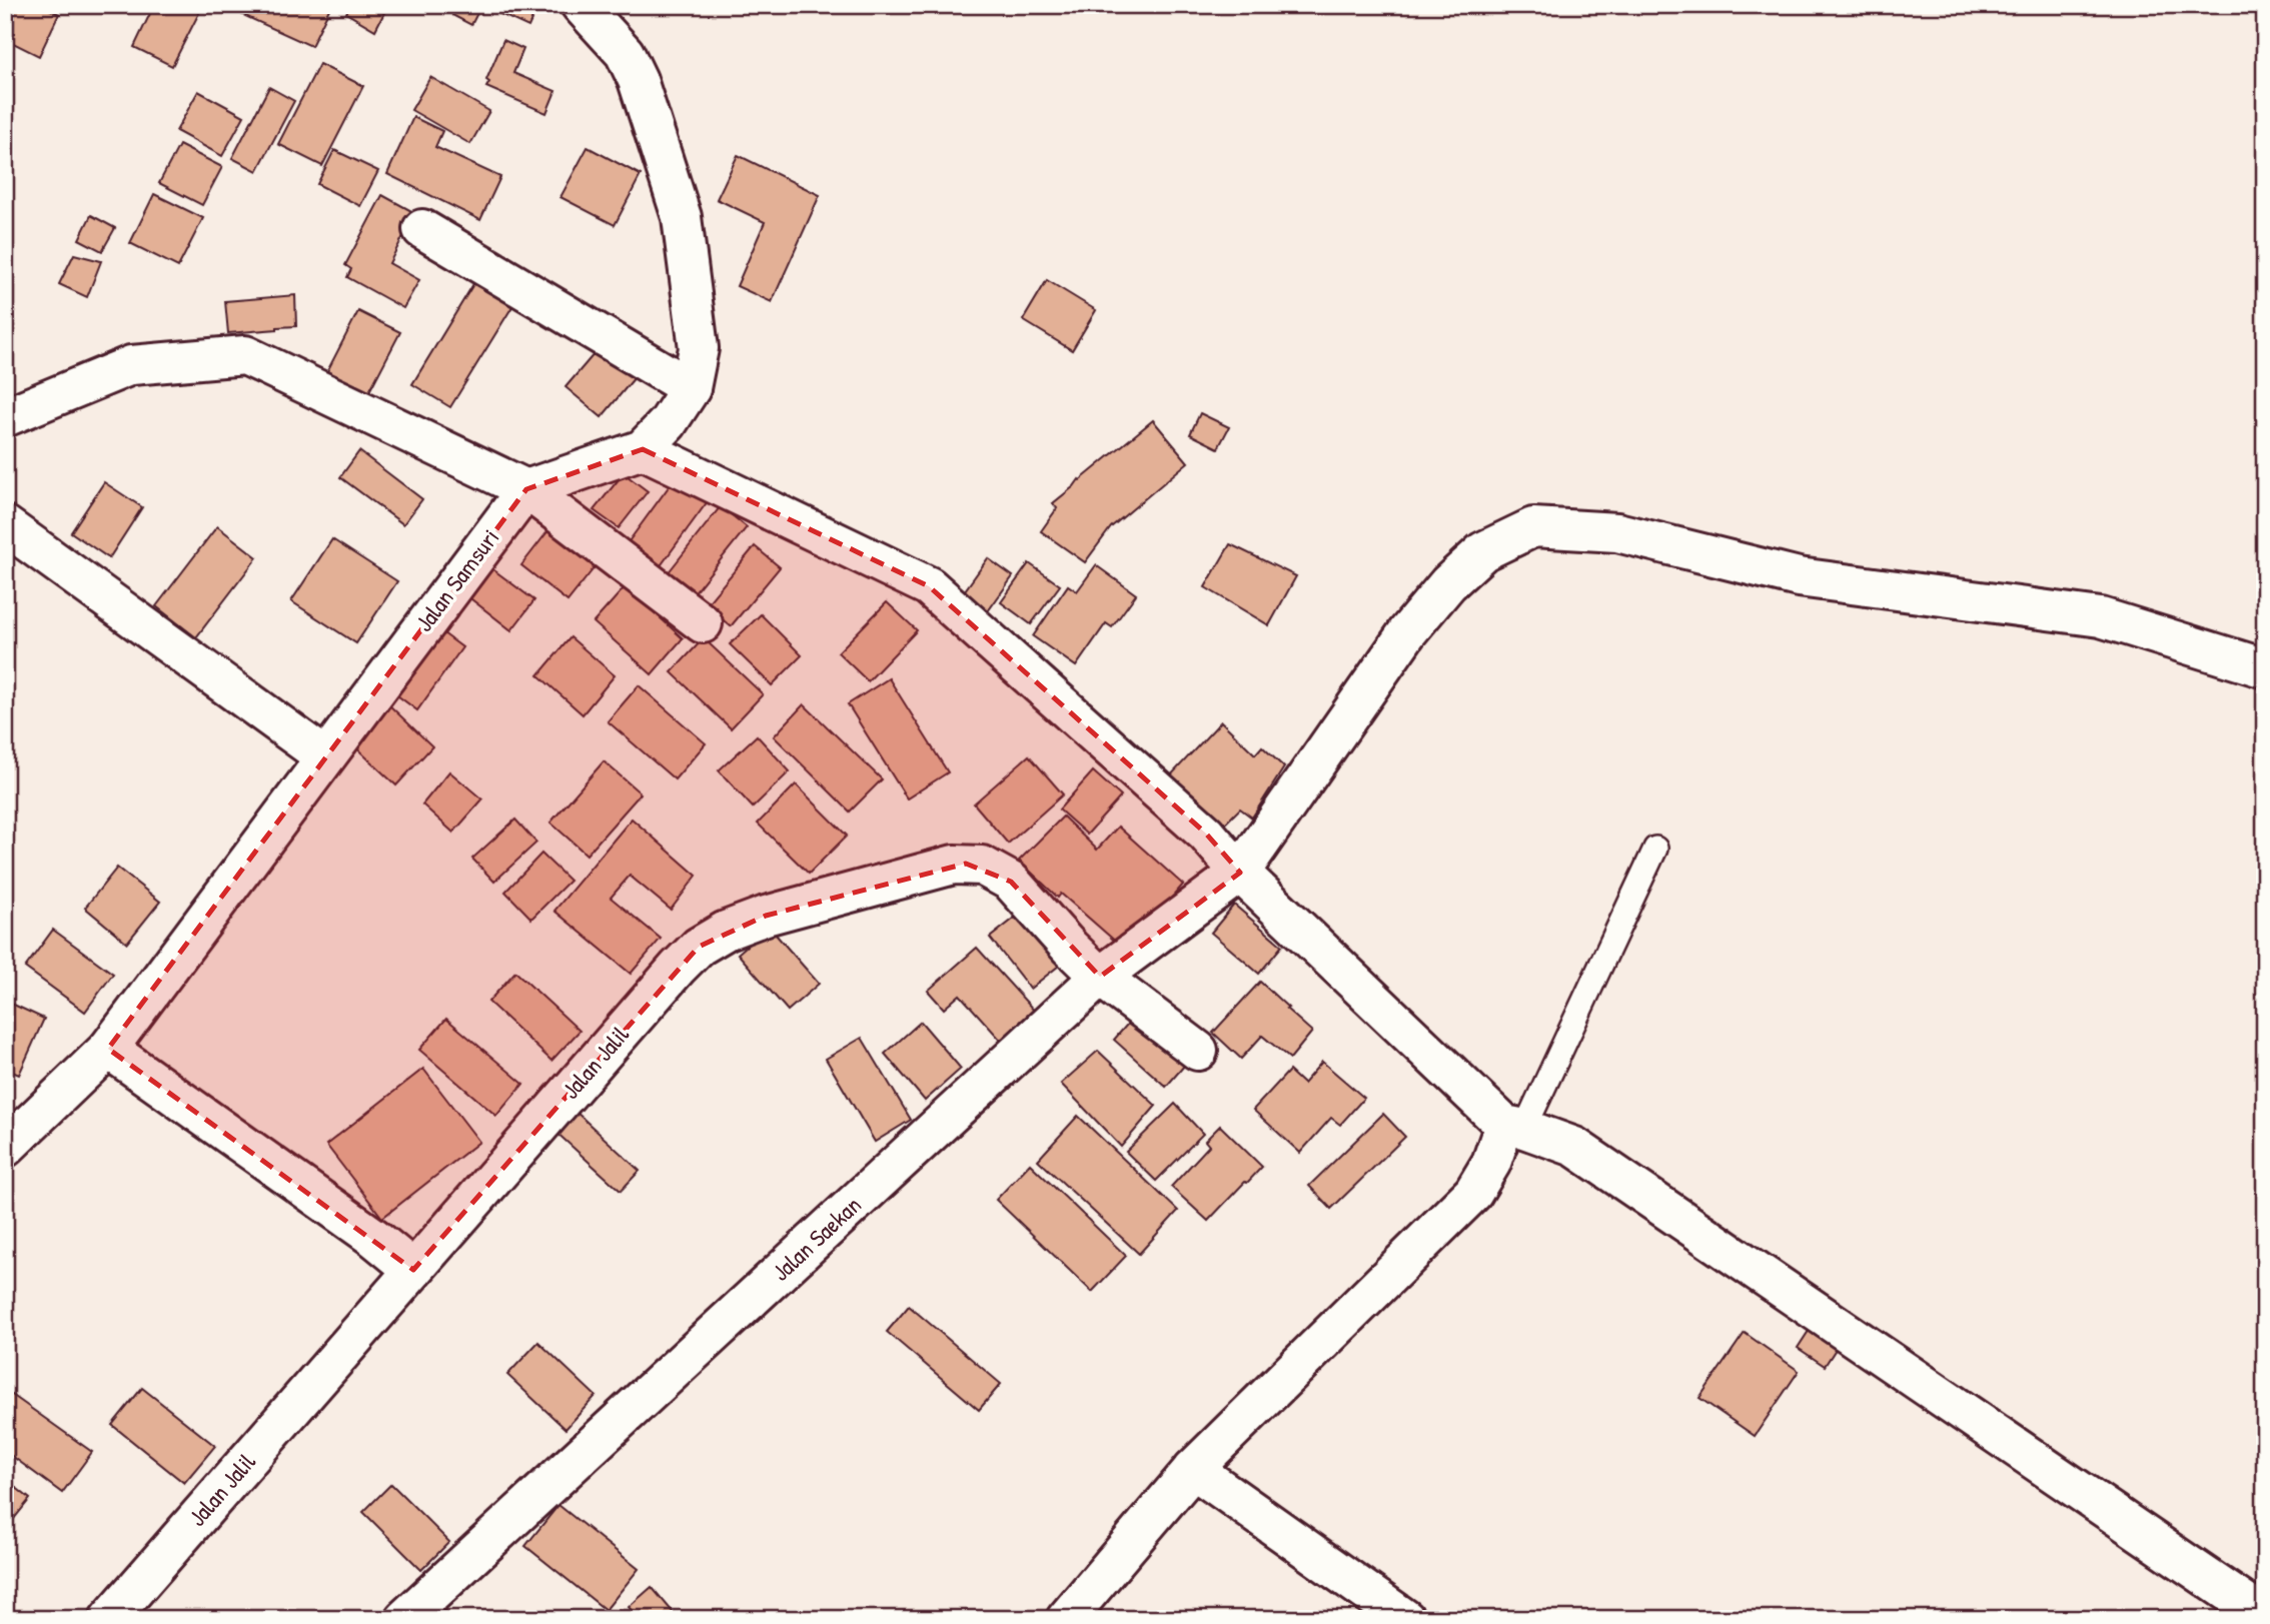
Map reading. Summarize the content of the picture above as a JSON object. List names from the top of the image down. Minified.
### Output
{"streets":{"street":["Jalan Samsuri","Jalan Jalil","Jalan Saekan"]},"crossings":[["Jalan Jalil","Jalan Saekan"]]}
